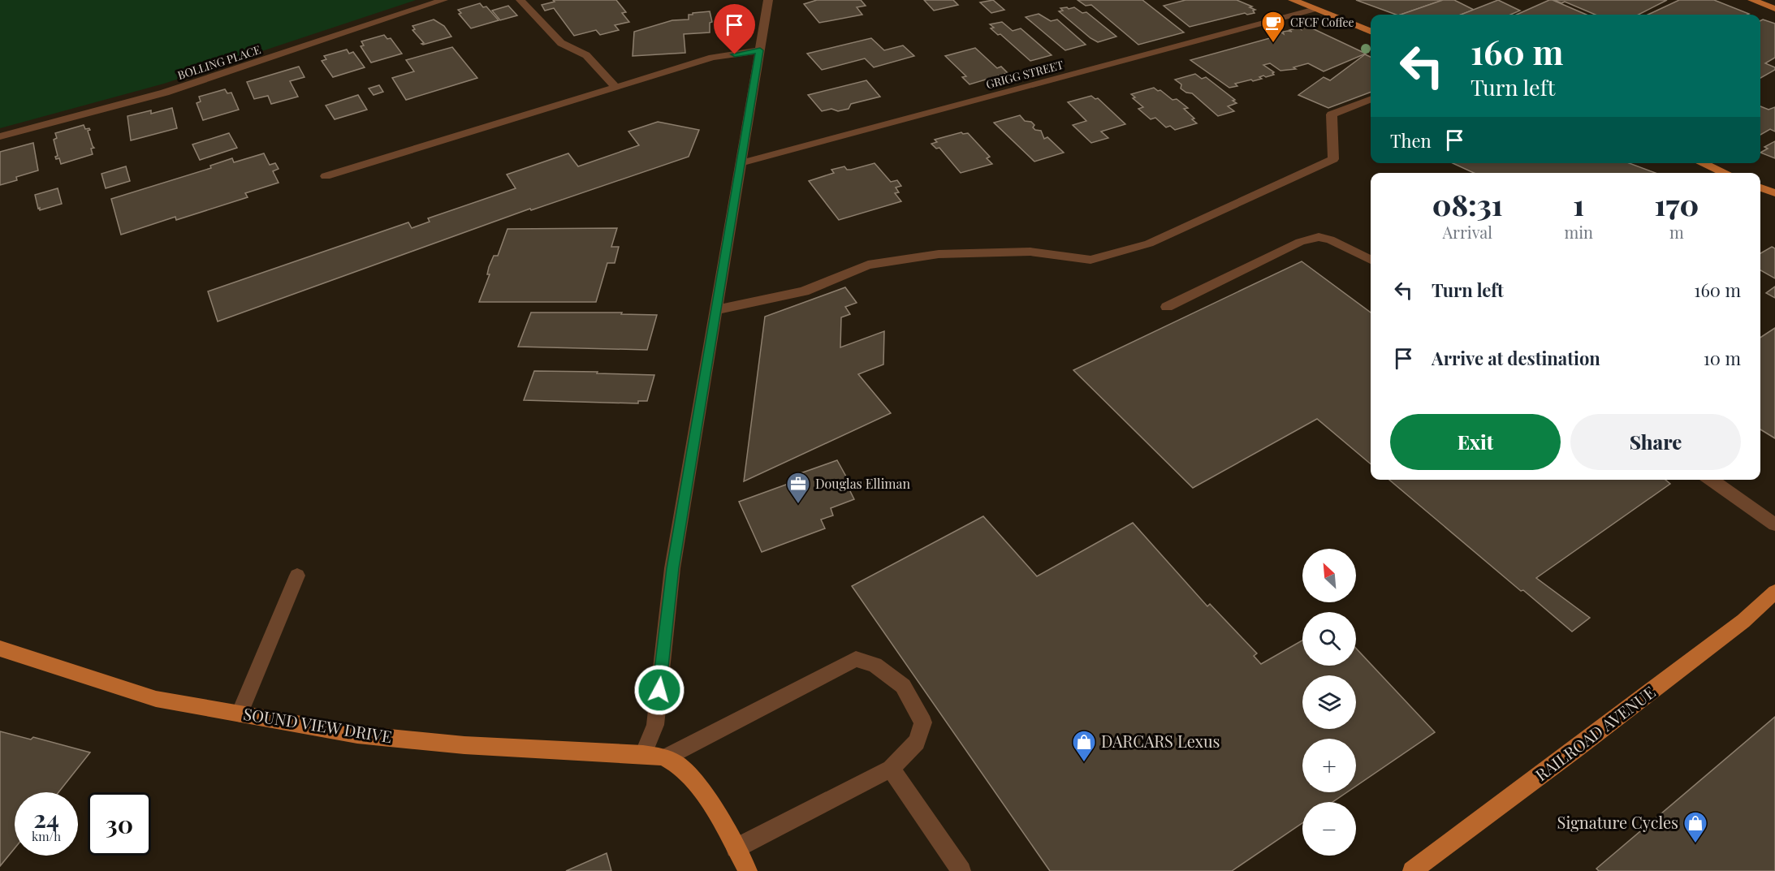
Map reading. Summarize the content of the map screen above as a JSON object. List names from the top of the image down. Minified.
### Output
{"streets":{"main road":["SOUND VIEW DRIVE","RAILROAD AVENUE"],"street":["BOLLING PLACE","GRIGG STREET"]},"places":{"cafe":["CFCF Coffee"],"office":["Douglas Elliman"],"shop":["DARCARS Lexus","Signature Cycles"]},"north":"top left","page":{"turn":["160 m","Turn left"],"then":"Then","eta":["08:31","Arrival","1","min","170","m"],"list":[{"name":"Turn left","value":"160 m"},{"name":"Arrive at destination","value":"10 m"}],"buttons":["Exit","Share"],"map_buttons":["+","−"],"speed":"24 km/h","limit":"30"}}
